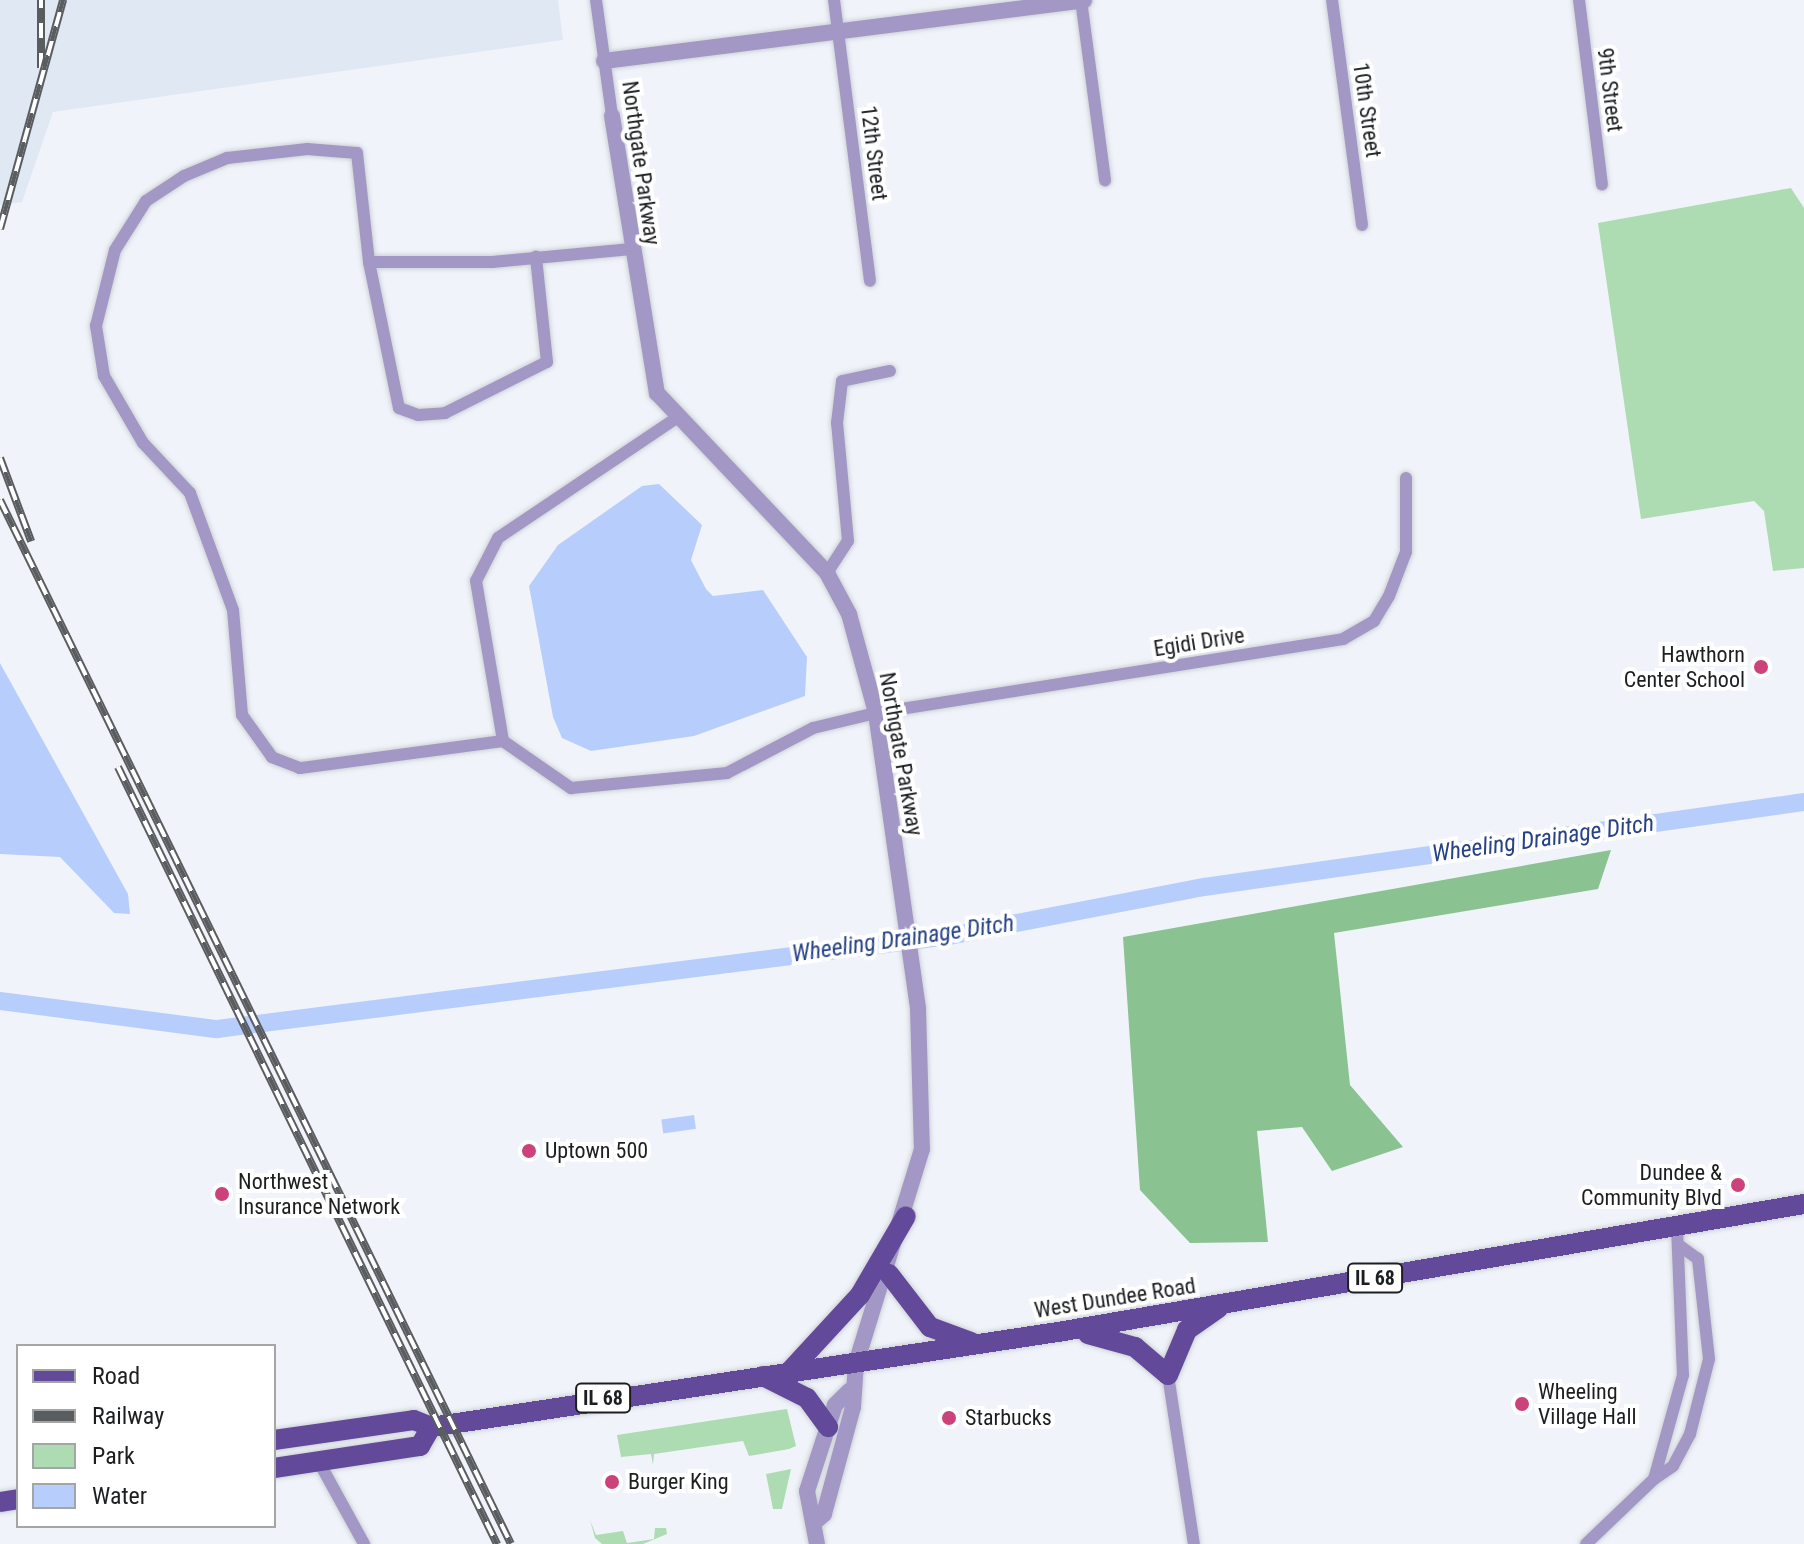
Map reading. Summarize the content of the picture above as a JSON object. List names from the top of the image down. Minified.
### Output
{"streets":{"main road":["IL 68","West Dundee Road"],"street":["9th Street","10th Street","12th Street","Northgate Parkway","Egidi Drive"]},"crossings":[["Northgate Parkway","Egidi Drive"],["Northgate Parkway","West Dundee Road"]],"water":["Wheeling Drainage Ditch"],"places":["Hawthorn Center School","Uptown 500","Dundee & Community Blvd","Northwest Insurance Network","Wheeling Village Hall","Starbucks","Burger King"],"legend":["Road","Railway","Park","Water"]}
